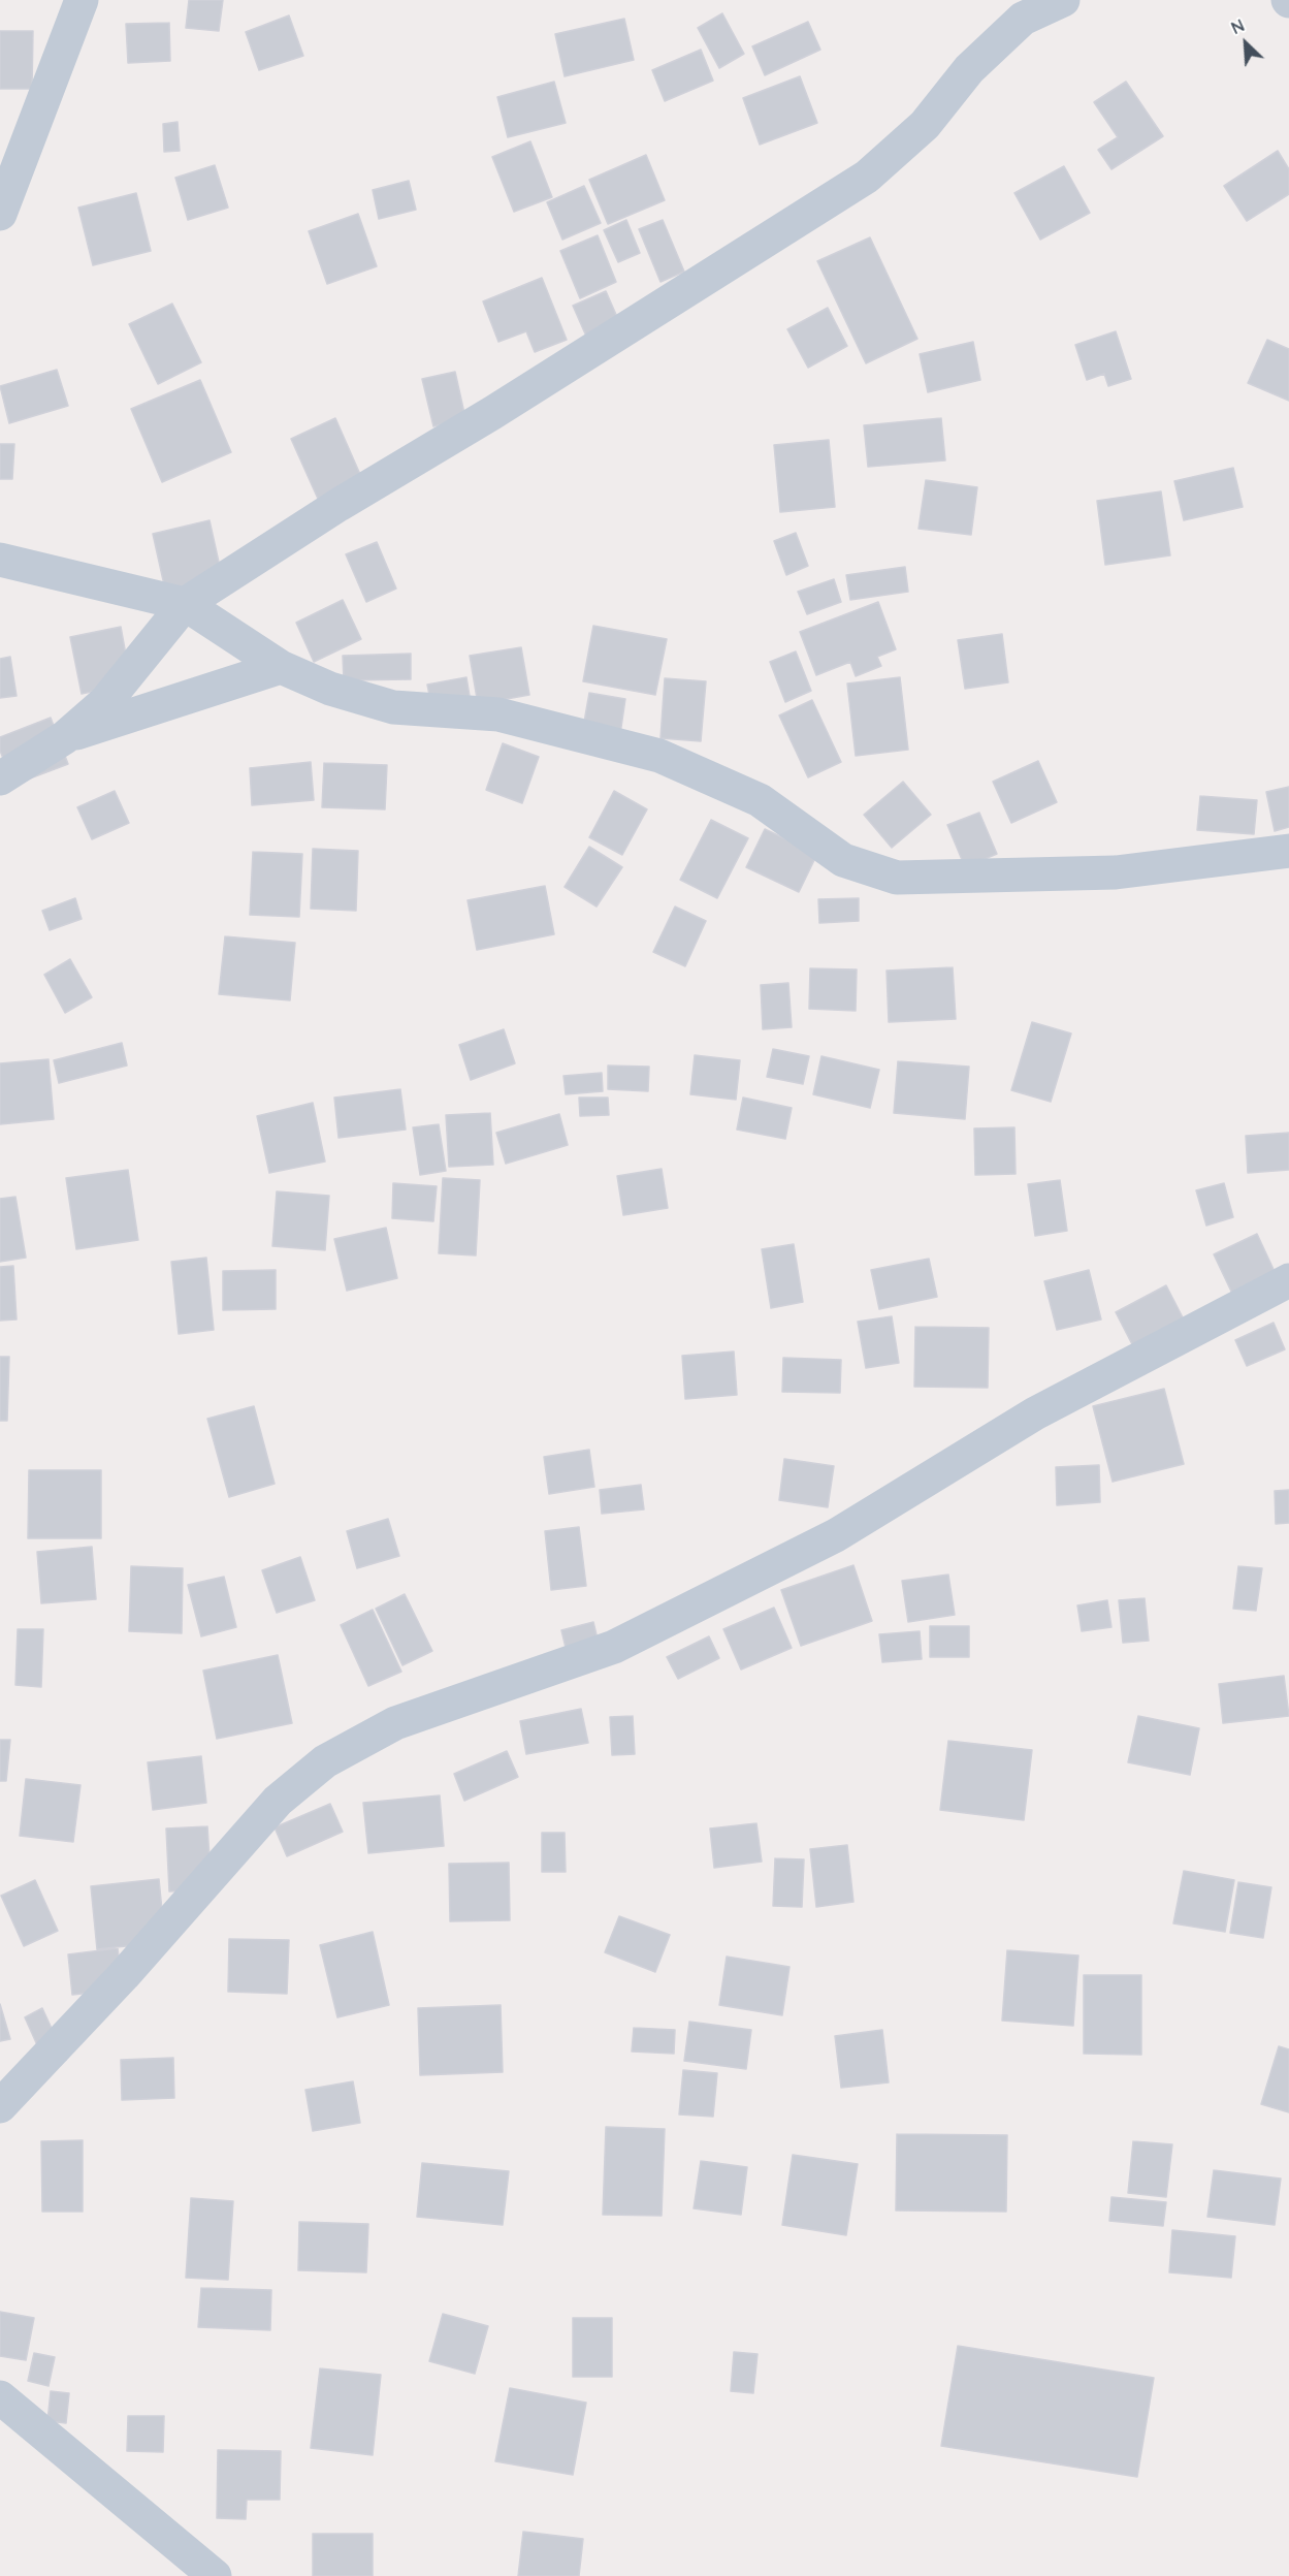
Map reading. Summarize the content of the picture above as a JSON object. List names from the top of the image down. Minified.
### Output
{"north":"top left"}
